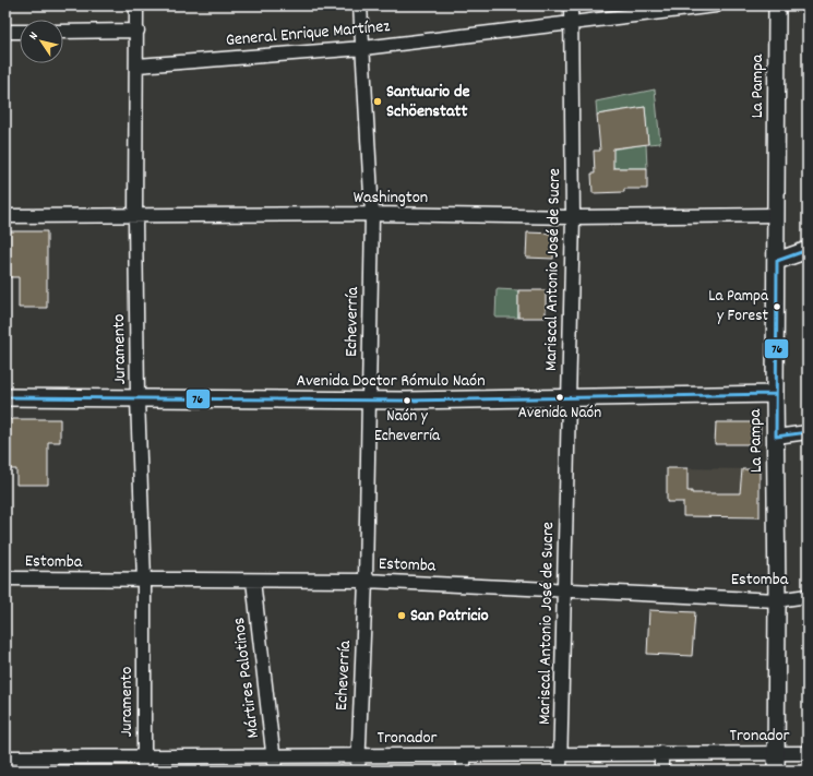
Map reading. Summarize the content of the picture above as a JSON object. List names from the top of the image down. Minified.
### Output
{"streets":{"street":["General Enrique Martínez","La Pampa","Washington","Mariscal Antonio José de Sucre","Echeverría","Juramento","Avenida Doctor Rómulo Naón","Estomba","Mártires Palotinos","Tronador"]},"crossings":[["General Enrique Martínez","Mariscal Antonio José de Sucre"],["General Enrique Martínez","Echeverría"],["General Enrique Martínez","Juramento"],["La Pampa","Washington"],["La Pampa","Avenida Doctor Rómulo Naón"],["La Pampa","Estomba"],["La Pampa","Tronador"],["Washington","Mariscal Antonio José de Sucre"],["Washington","Echeverría"],["Washington","Juramento"],["Mariscal Antonio José de Sucre","Avenida Doctor Rómulo Naón"],["Mariscal Antonio José de Sucre","Estomba"],["Mariscal Antonio José de Sucre","Tronador"],["Echeverría","Avenida Doctor Rómulo Naón"],["Echeverría","Estomba"],["Echeverría","Tronador"],["Juramento","Avenida Doctor Rómulo Naón"],["Juramento","Estomba"],["Juramento","Tronador"],["Estomba","Mártires Palotinos"],["Mártires Palotinos","Tronador"]],"places":["Santuario de Schöenstatt","La Pampa y Forest","Avenida Naón","Naón y Echeverría","San Patricio"],"lines":["transit line 76"],"north":"top left"}
